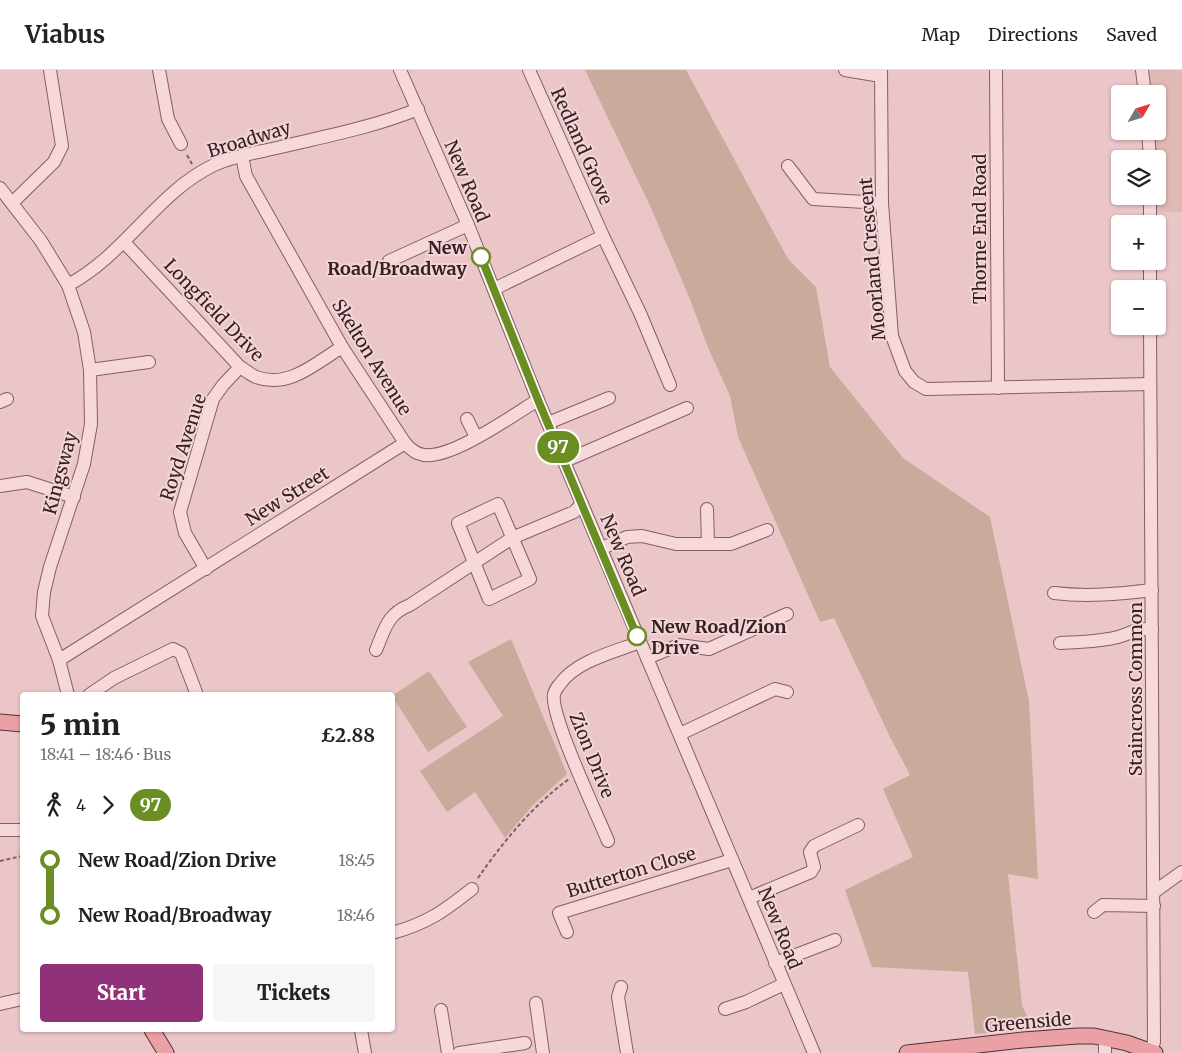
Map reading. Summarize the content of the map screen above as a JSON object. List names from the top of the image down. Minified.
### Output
{"streets":{"main road":["Greenside"],"street":["Broadway","Redland Grove","New Road","Thorne End Road","Moorland Crescent","Longfield Drive","Skelton Avenue","Royd Avenue","Kingsway","New Street","Staincross Common","Zion Drive","Butterton Close"]},"crossings":[["Broadway","New Road"],["Broadway","Longfield Drive"],["Broadway","Skelton Avenue"],["Broadway","Kingsway"],["New Road","Zion Drive"],["New Road","Butterton Close"],["Thorne End Road","Moorland Crescent"],["Moorland Crescent","Staincross Common"],["Longfield Drive","Skelton Avenue"],["Longfield Drive","Royd Avenue"],["Skelton Avenue","New Street"],["Royd Avenue","New Street"],["Kingsway","New Street"],["Staincross Common","Greenside"]],"places":["New Road/Broadway","New Road/Zion Drive"],"lines":["bus line 97"],"north":"top right","page":{"header":"Viabus","nav":["Map","Directions","Saved"],"on_map":"97","map_buttons":["+","−"],"heading":["5 min","18:41 – 18:46 · Bus","£2.88"],"legs":["4","97"],"list":[{"name":"New Road/Zion Drive","value":"18:45"},{"name":"New Road/Broadway","value":"18:46"}],"buttons":["Start","Tickets"]}}
